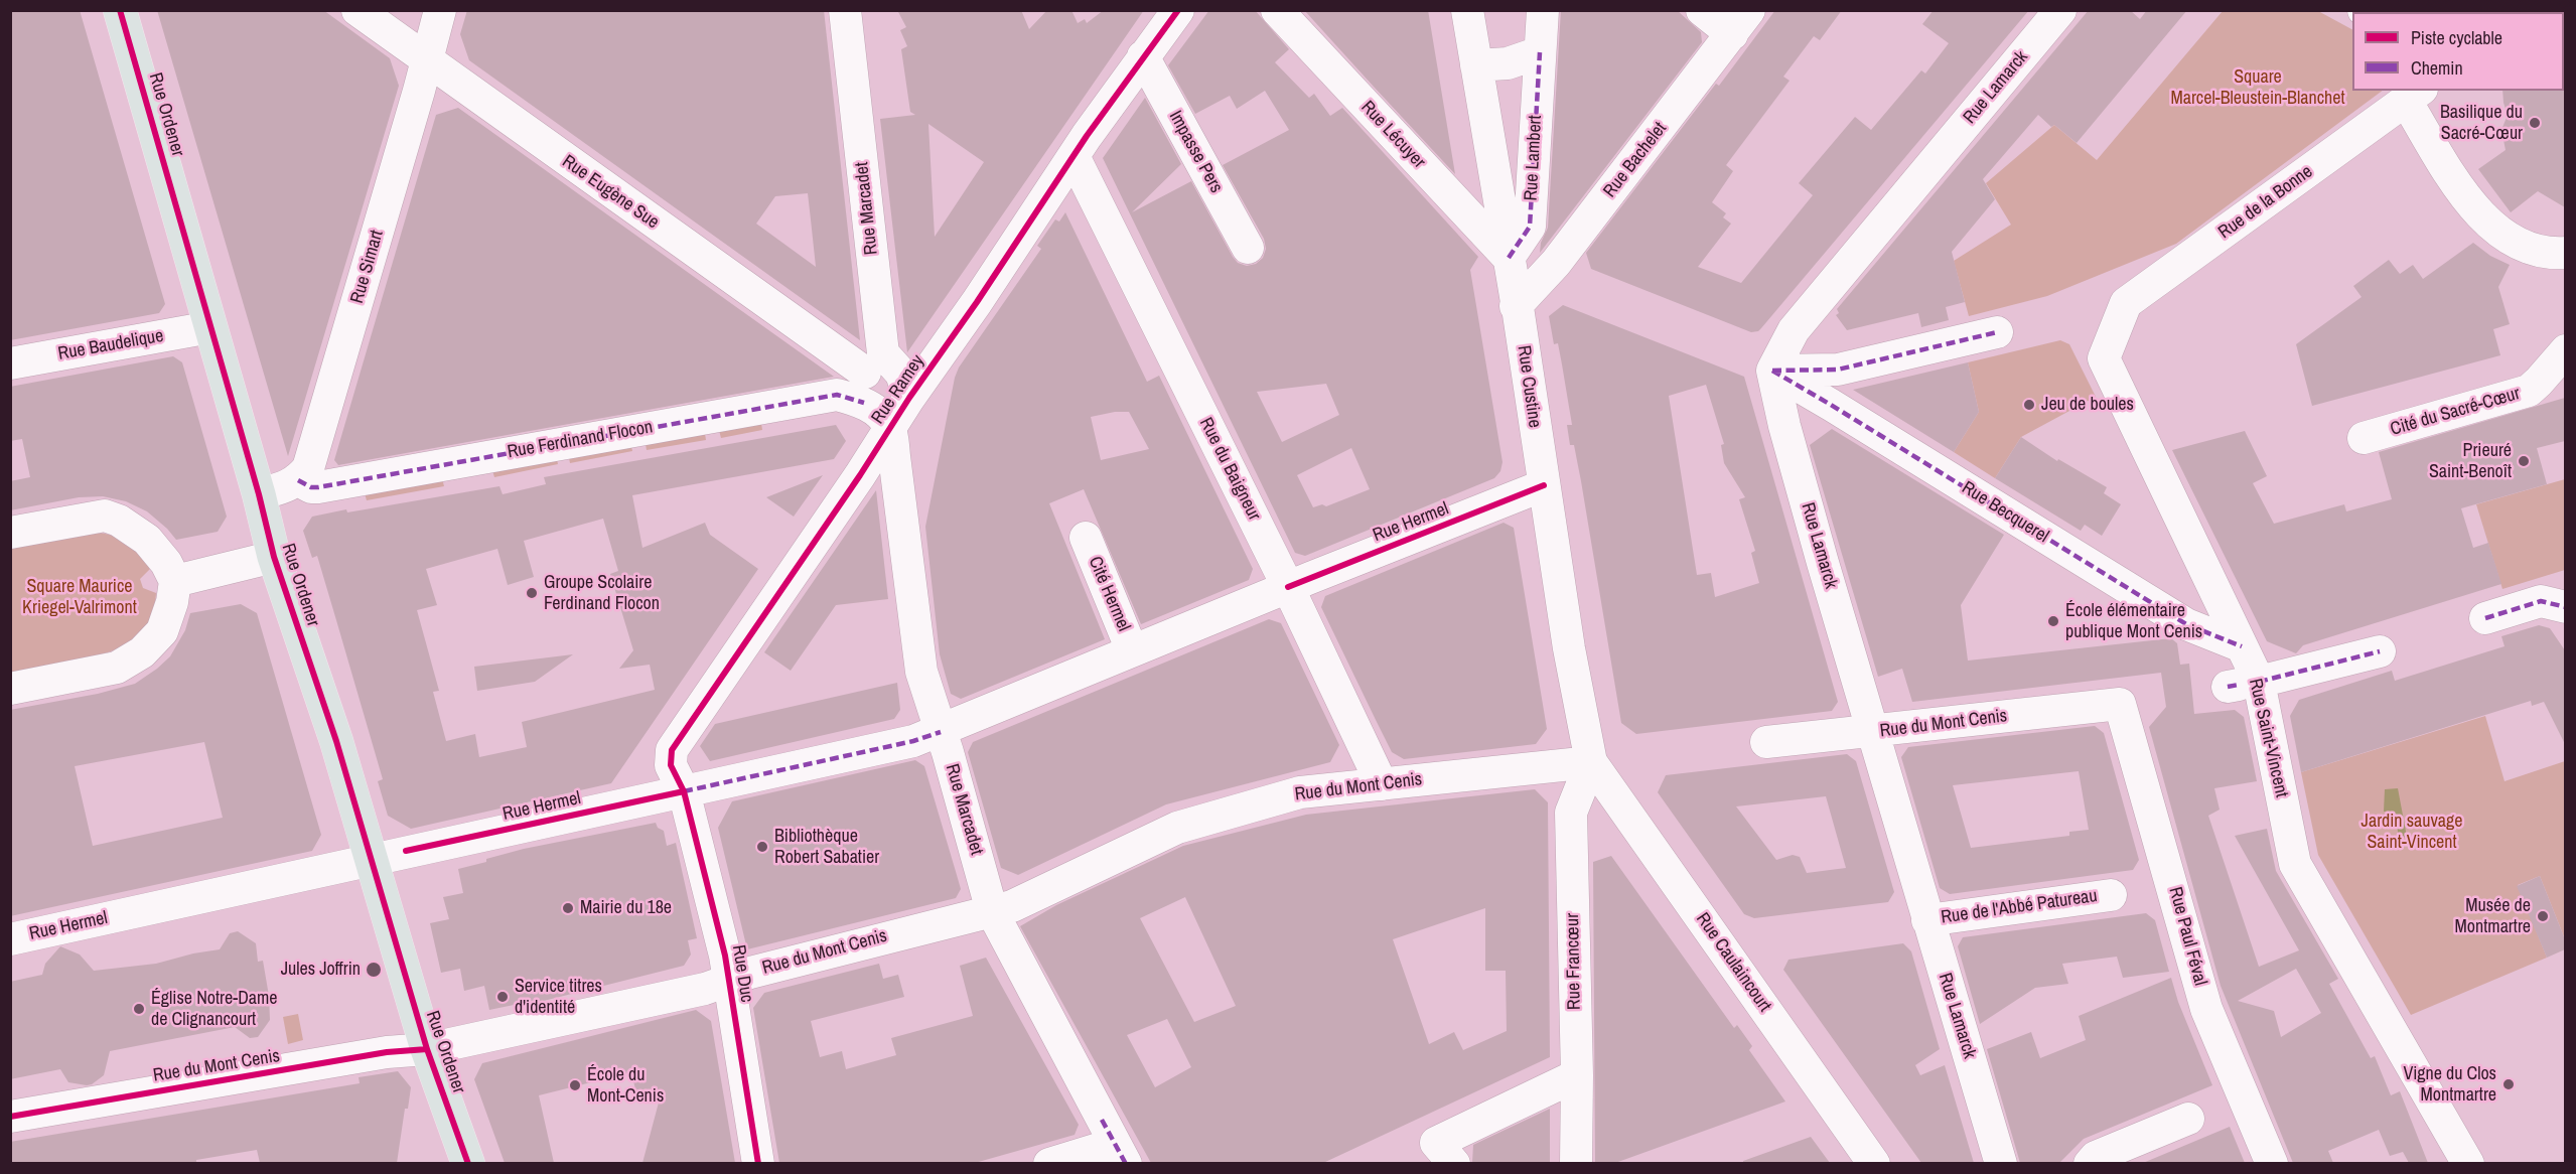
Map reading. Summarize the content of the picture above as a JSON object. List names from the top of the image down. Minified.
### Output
{"streets":{"main road":["Rue Ordener"],"street":["Rue Lamarck","Rue Lécuyer","Impasse Pers","Rue Lambert","Rue Bachelet","Rue Eugène Sue","Rue de la Bonne","Rue Marcadet","Rue Simart","Rue Baudelique","Rue Custine","Rue Ramey","Cité du Sacré-Cœur","Rue Ferdinand Flocon","Rue du Baigneur","Rue Becquerel","Rue Hermel","Cité Hermel","Rue du Mont Cenis","Rue Saint-Vincent","Rue de l'Abbé Patureau","Rue Paul Féval","Rue Francœur","Rue Caulaincourt","Rue Duc"]},"crossings":[["Rue Lamarck","Rue Becquerel"],["Rue Lamarck","Rue du Mont Cenis"],["Rue Lamarck","Rue de l'Abbé Patureau"],["Rue Ordener","Rue Baudelique"],["Rue Ordener","Rue Hermel"],["Rue Ordener","Rue du Mont Cenis"],["Rue Lécuyer","Rue Lambert"],["Rue Lécuyer","Rue Custine"],["Impasse Pers","Rue Ramey"],["Rue Lambert","Rue Custine"],["Rue Bachelet","Rue Custine"],["Rue Eugène Sue","Rue Marcadet"],["Rue Eugène Sue","Rue Simart"],["Rue Eugène Sue","Rue Ferdinand Flocon"],["Rue de la Bonne","Rue Saint-Vincent"],["Rue Marcadet","Rue Ramey"],["Rue Marcadet","Rue Ferdinand Flocon"],["Rue Marcadet","Rue Hermel"],["Rue Marcadet","Rue du Mont Cenis"],["Rue Simart","Rue Ferdinand Flocon"],["Rue Custine","Rue Hermel"],["Rue Custine","Rue du Mont Cenis"],["Rue Custine","Rue Francœur"],["Rue Custine","Rue Caulaincourt"],["Rue Ramey","Rue du Baigneur"],["Rue Ramey","Rue Hermel"],["Rue Ramey","Rue Duc"],["Rue du Baigneur","Rue Hermel"],["Rue du Baigneur","Rue du Mont Cenis"],["Rue Becquerel","Rue Saint-Vincent"],["Rue Hermel","Cité Hermel"],["Rue Hermel","Rue Duc"],["Rue du Mont Cenis","Rue Paul Féval"],["Rue du Mont Cenis","Rue Francœur"],["Rue du Mont Cenis","Rue Caulaincourt"],["Rue du Mont Cenis","Rue Duc"],["Rue Francœur","Rue Caulaincourt"]],"parks":["Square Marcel-Bleustein-Blanchet","Square Maurice Kriegel-Valrimont","Jardin sauvage Saint-Vincent"],"places":["Basilique du Sacré-Cœur","Jeu de boules","Prieuré Saint-Benoît","Groupe Scolaire Ferdinand Flocon","École élémentaire publique Mont Cenis","Bibliothèque Robert Sabatier","Mairie du 18e","Musée de Montmartre","Jules Joffrin","Service titres d'identité","Église Notre-Dame de Clignancourt","Vigne du Clos Montmartre","École du Mont-Cenis"],"legend":["Piste cyclable","Chemin"]}
